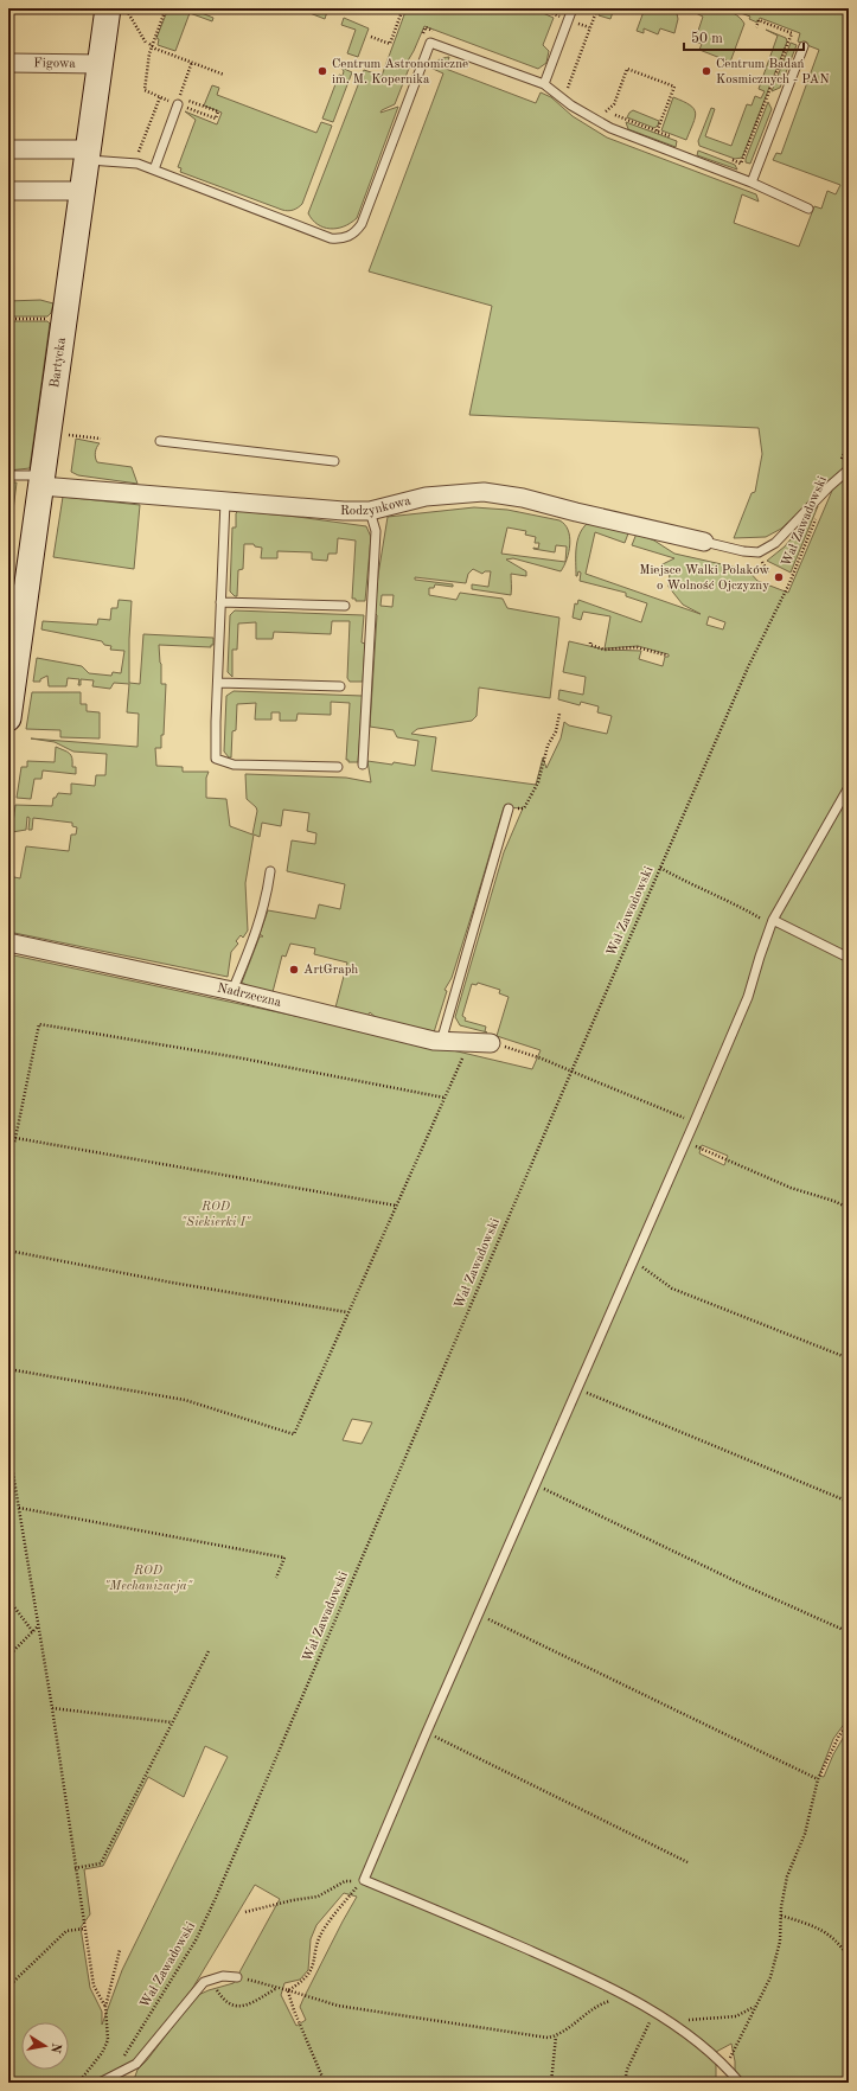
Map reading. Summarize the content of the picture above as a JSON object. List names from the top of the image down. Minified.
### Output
{"streets":{"street":["Figowa","Bartycka","Rodzynkowa","Nadrzeczna"],"path":["Wał Zawadowski"]},"crossings":[["Figowa","Bartycka"],["Bartycka","Rodzynkowa"]],"parks":["ROD \"Siekierki I\"","ROD \"Mechanizacja\""],"places":["Centrum Astronomiczne im. M. Kopernika","Centrum Badań Kosmicznych - PAN","Miejsce Walki Polaków o Wolność Ojczyzny","ArtGraph"],"scale_bar":"50 m","north":"right"}
